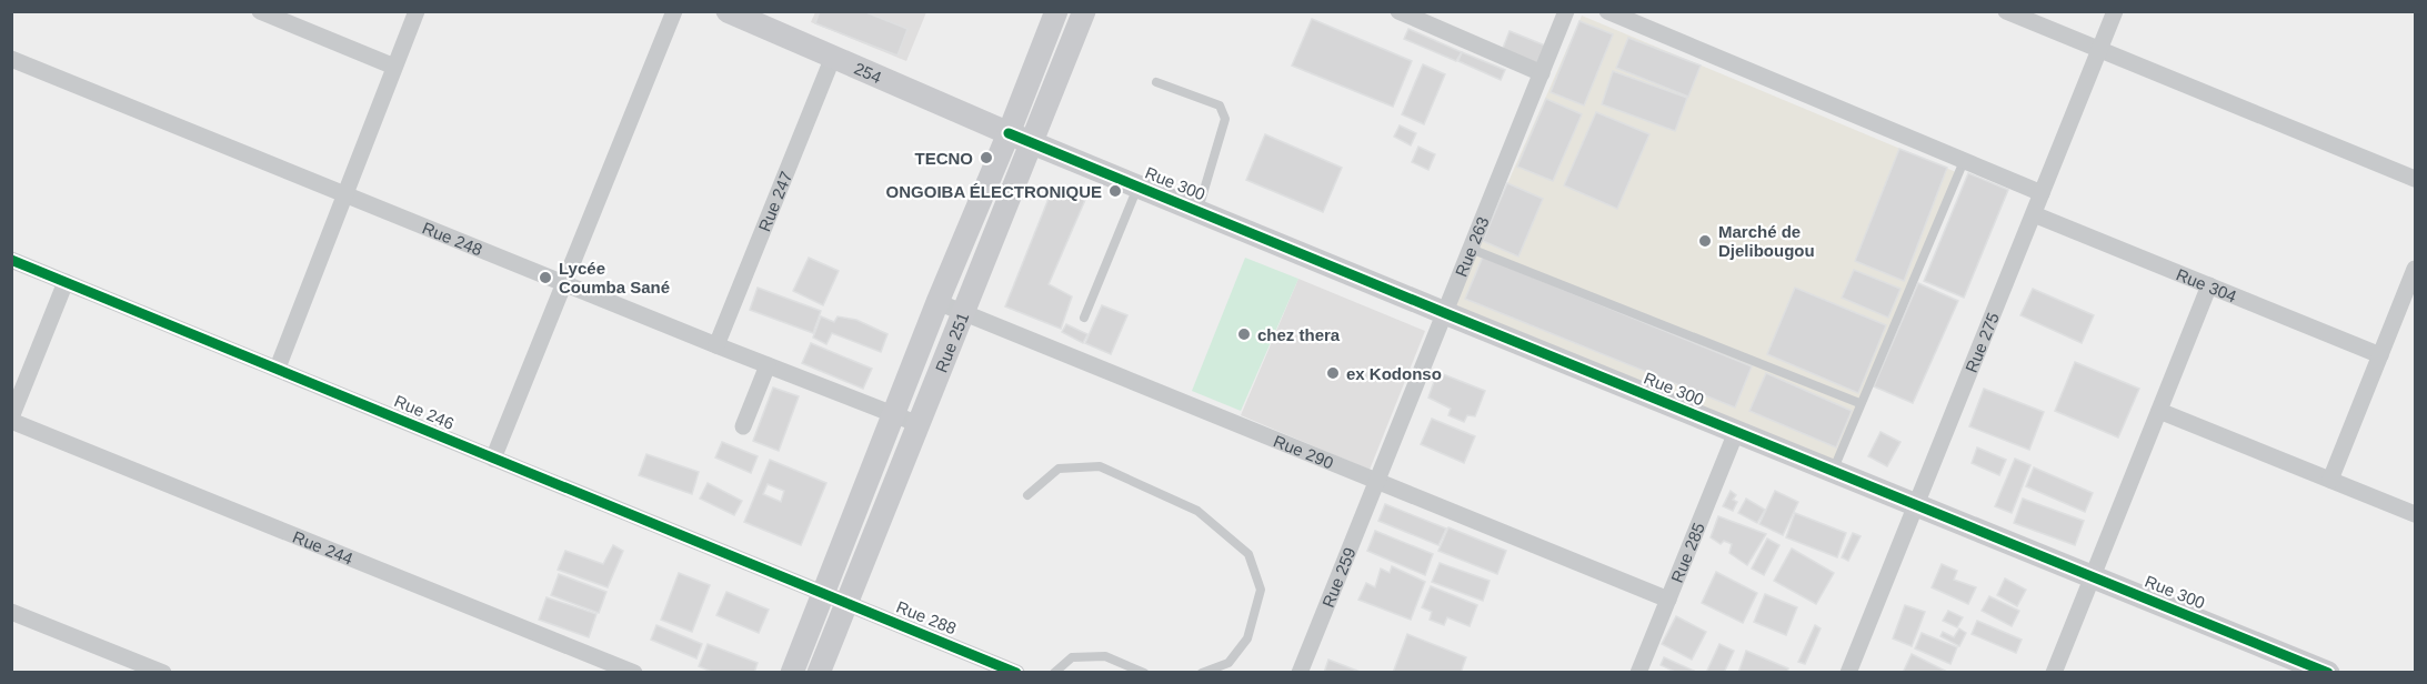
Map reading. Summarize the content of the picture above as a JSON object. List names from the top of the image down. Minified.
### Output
{"streets":{"main road":["254","Rue 300","Rue 251"],"street":["Rue 247","Rue 248","Rue 263","Rue 304","Rue 275","Rue 246","Rue 290","Rue 244","Rue 285","Rue 259","Rue 288"]},"crossings":[["254","Rue 300"],["254","Rue 247"],["254","Rue 251"],["Rue 300","Rue 263"],["Rue 300","Rue 251"],["Rue 300","Rue 275"],["Rue 300","Rue 285"],["Rue 247","Rue 248"],["Rue 248","Rue 251"],["Rue 263","Rue 290"],["Rue 263","Rue 259"],["Rue 304","Rue 275"],["Rue 251","Rue 246"],["Rue 251","Rue 290"],["Rue 251","Rue 288"],["Rue 246","Rue 288"],["Rue 290","Rue 285"],["Rue 290","Rue 259"]],"places":["TECNO","ONGOIBA ÉLECTRONIQUE","Marché de Djelibougou","Lycée Coumba Sané","chez thera","ex Kodonso"]}
